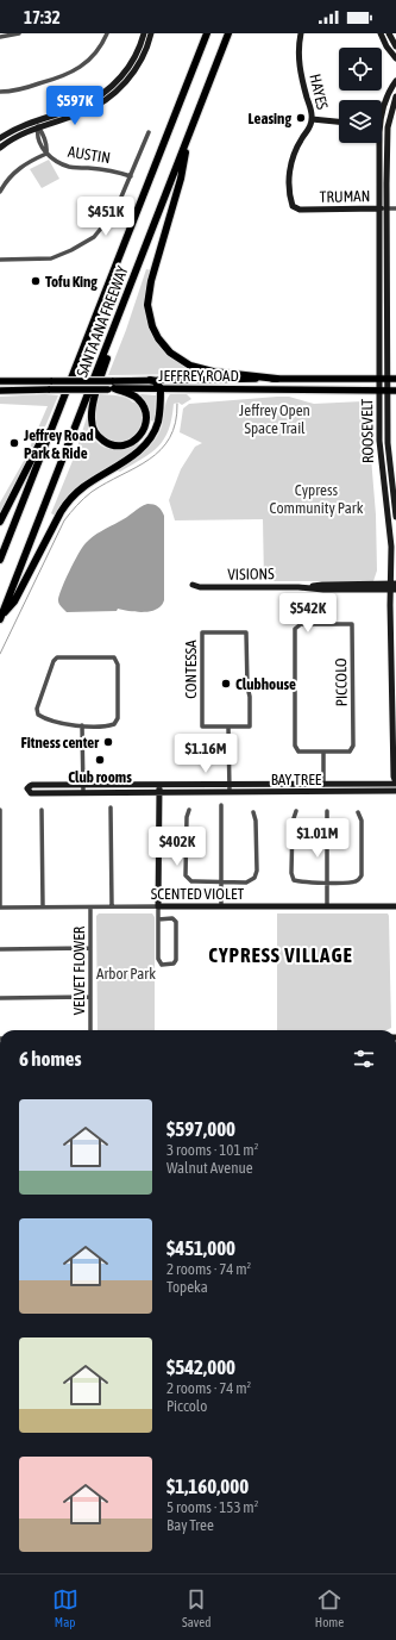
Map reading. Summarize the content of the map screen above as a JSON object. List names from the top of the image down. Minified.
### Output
{"streets":{"highway":["SANTA ANA FREEWAY"],"main road":["JEFFREY ROAD"],"street":["HAYES","AUSTIN","TRUMAN","ROOSEVELT","VISIONS","CONTESSA","PICCOLO","BAY TREE","SCENTED VIOLET","VELVET FLOWER"]},"crossings":[["HAYES","TRUMAN"],["TRUMAN","ROOSEVELT"],["JEFFREY ROAD","ROOSEVELT"],["ROOSEVELT","VISIONS"],["ROOSEVELT","BAY TREE"],["SCENTED VIOLET","VELVET FLOWER"]],"districts":["CYPRESS VILLAGE"],"parks":["Jeffrey Open Space Trail","Cypress Community Park","Arbor Park"],"places":["Leasing","Tofu King","Jeffrey Road Park & Ride","Clubhouse","Fitness center","Club rooms"],"page":{"status":"17:32","price":["$597K","$451K","$542K","$1.16M","$1.01M","$402K"],"heading":"6 homes","list":[{"name":"$597,000","note":"3 rooms · 101 m² · Walnut Avenue"},{"name":"$451,000","note":"2 rooms · 74 m² · Topeka"},{"name":"$542,000","note":"2 rooms · 74 m² · Piccolo"},{"name":"$1,160,000","note":"5 rooms · 153 m² · Bay Tree"}],"tabs":["Map","Saved","Home"]}}
